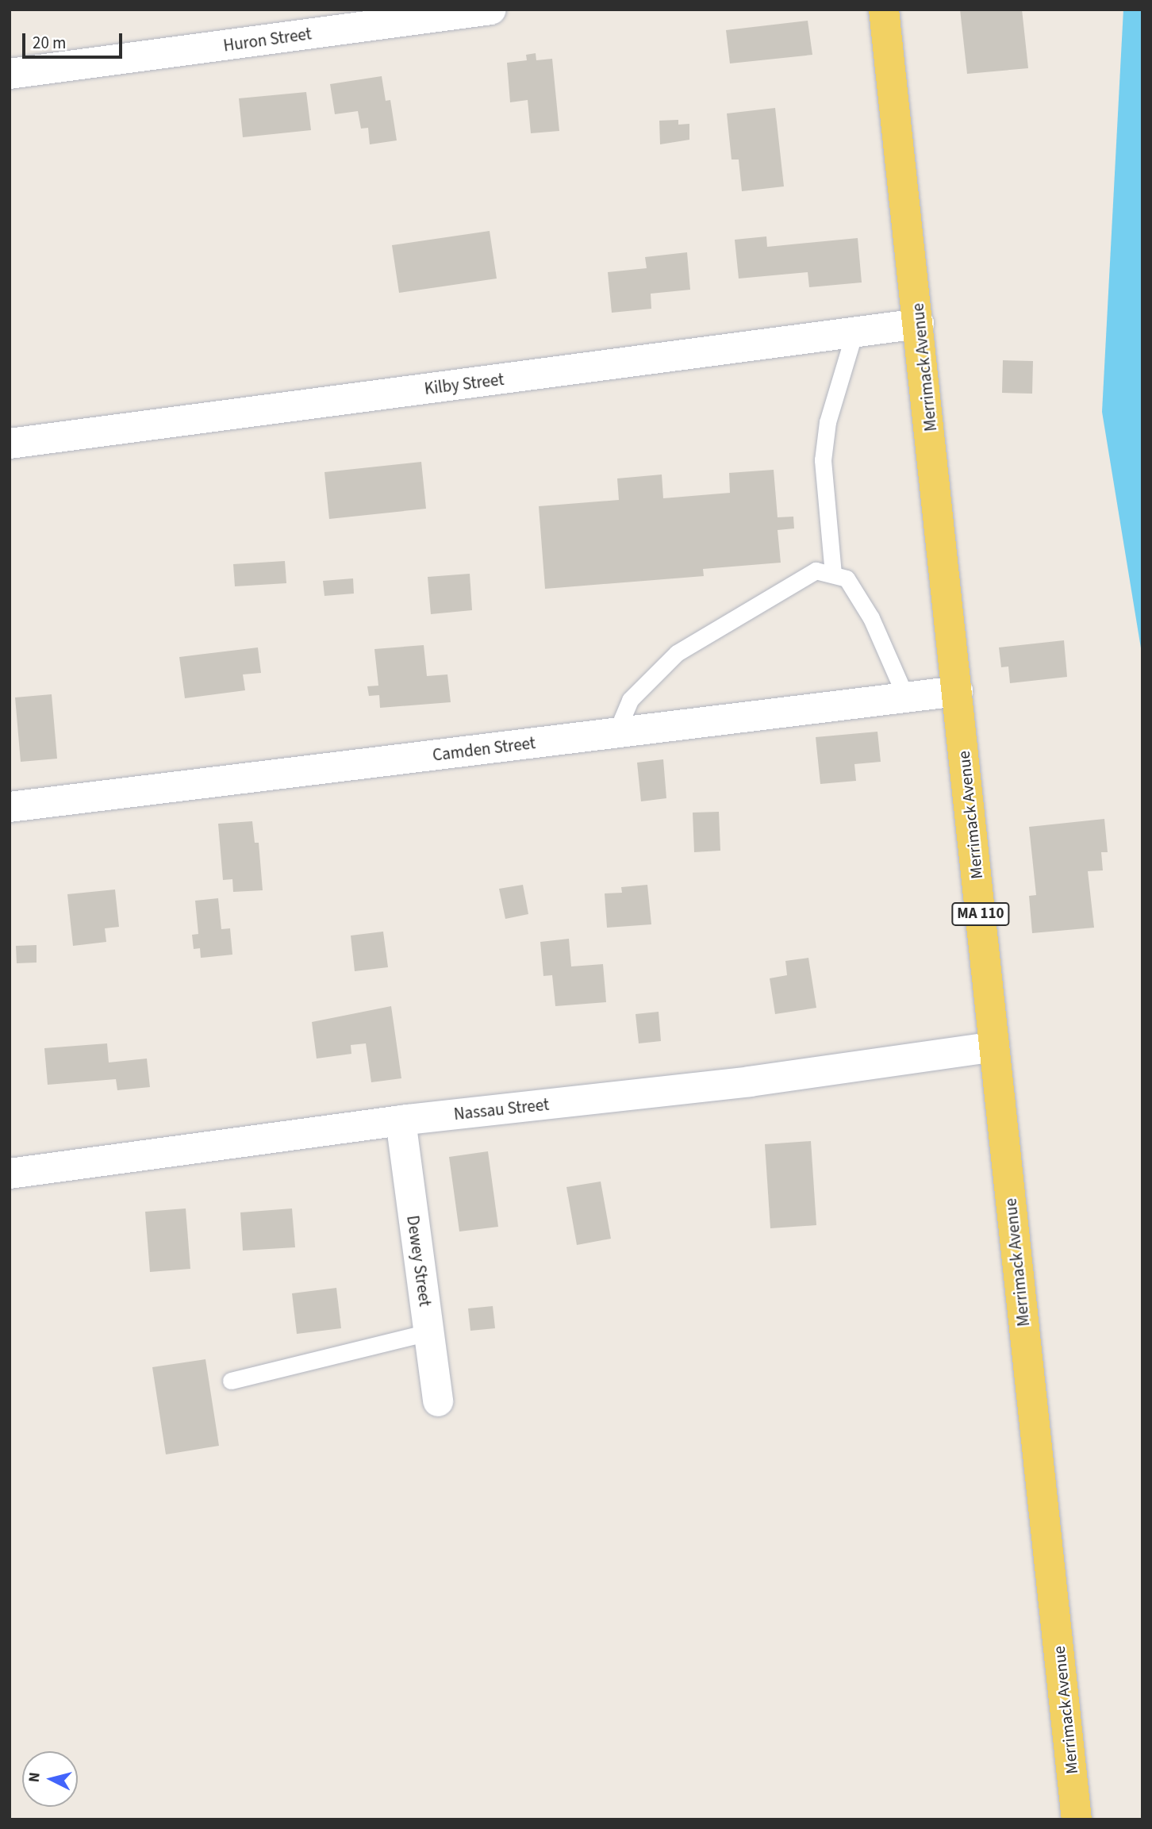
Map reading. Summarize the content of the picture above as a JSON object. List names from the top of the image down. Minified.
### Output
{"streets":{"main road":["Merrimack Avenue","MA 110"],"street":["Huron Street","Kilby Street","Camden Street","Nassau Street","Dewey Street"]},"crossings":[["Merrimack Avenue","Kilby Street"],["Merrimack Avenue","Camden Street"],["Merrimack Avenue","Nassau Street"],["Nassau Street","Dewey Street"]],"scale_bar":"20 m","north":"left"}
